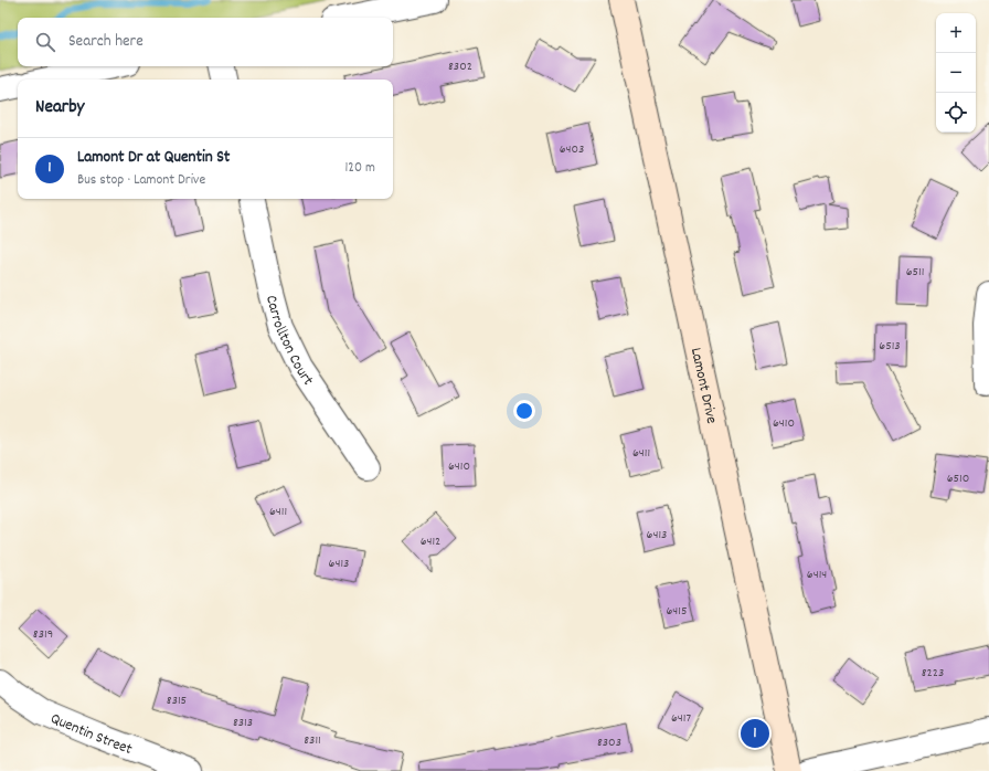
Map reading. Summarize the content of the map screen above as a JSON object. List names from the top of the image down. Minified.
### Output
{"streets":{"street":["Carrollton Court","Lamont Drive","Quentin Street"]},"house_numbers":["8302","6403","6511","6513","6410","6411","6410","6510","6411","6413","6412","6413","6414","6415","8319","8223","8315","6417","8313","8311","8303"],"page":{"map_buttons":["+","−"],"search":"Search here","heading":"Nearby","list":[{"mark":"1","name":"Lamont Dr at Quentin St","note":"Bus stop · Lamont Drive","value":"120 m"}],"pins":"1"}}
